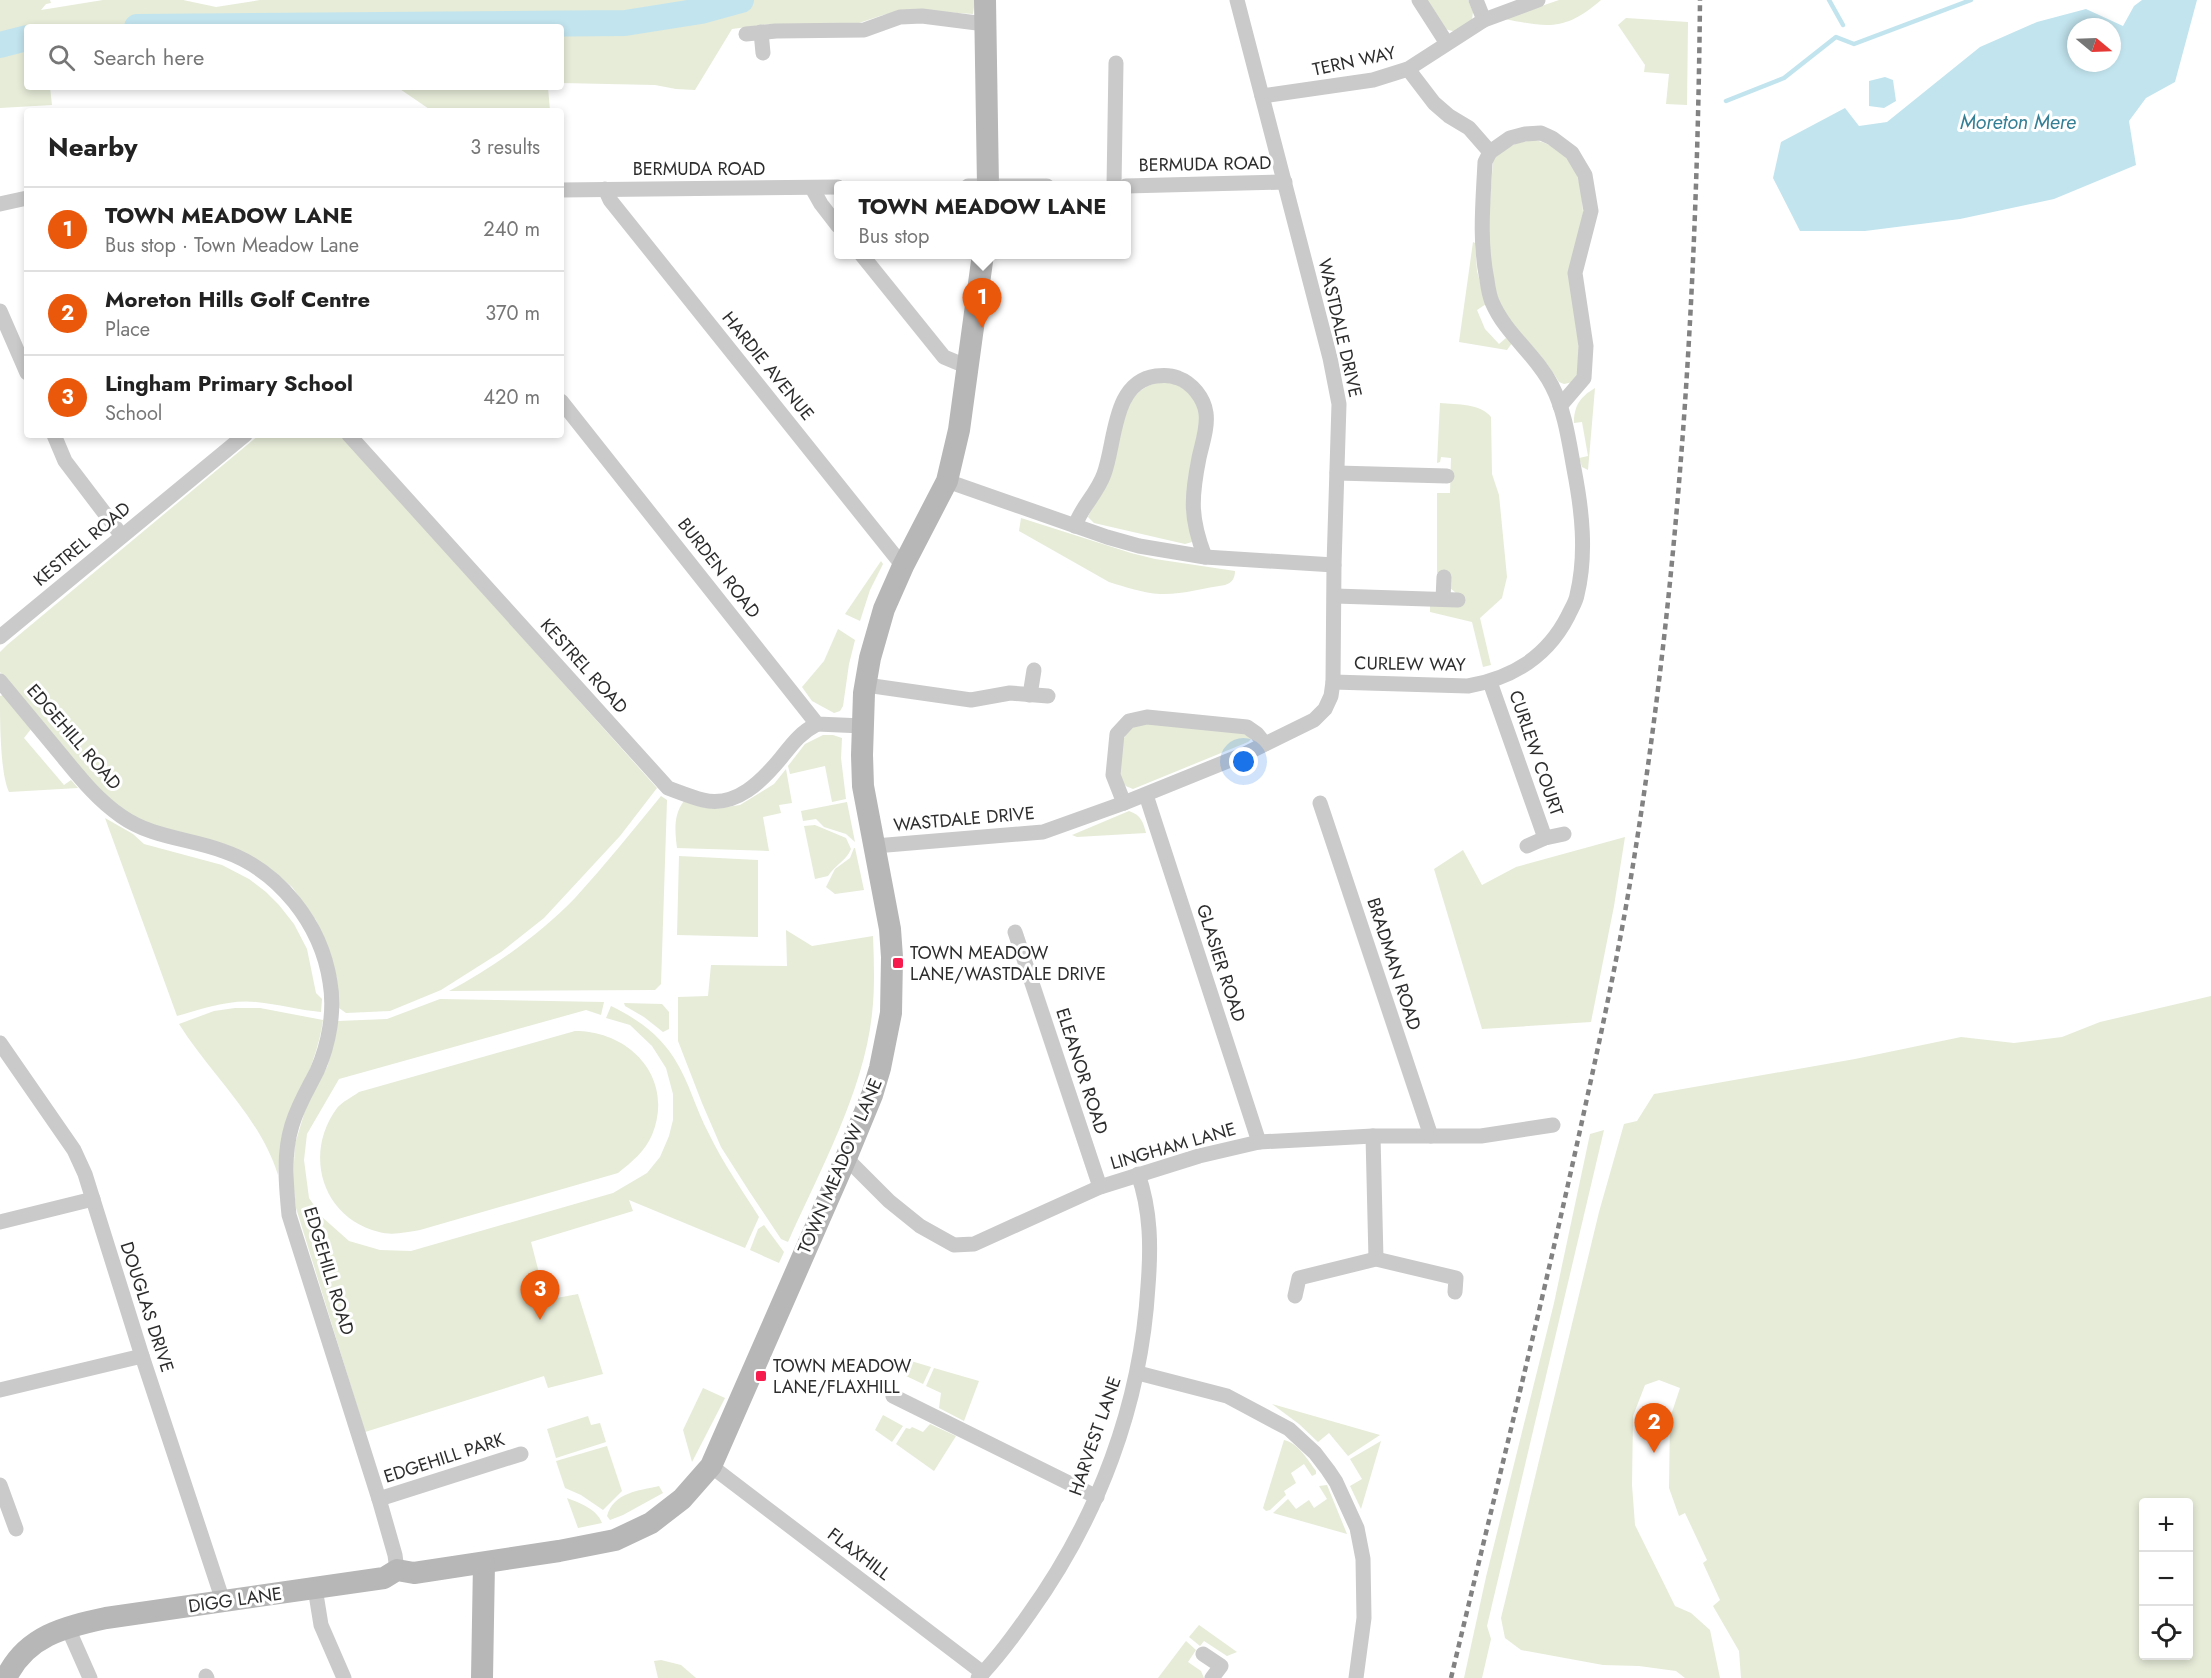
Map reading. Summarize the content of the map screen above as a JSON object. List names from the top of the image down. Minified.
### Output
{"streets":{"street":["TERN WAY","BERMUDA ROAD","WASTDALE DRIVE","HARDIE AVENUE","KESTREL ROAD","BURDEN ROAD","CURLEW WAY","EDGEHILL ROAD","CURLEW COURT","GLASIER ROAD","BRADMAN ROAD","ELEANOR ROAD","LINGHAM LANE","TOWN MEADOW LANE","DOUGLAS DRIVE","HARVEST LANE","EDGEHILL PARK","FLAXHILL","DIGG LANE"]},"crossings":[["TERN WAY","WASTDALE DRIVE"],["BERMUDA ROAD","WASTDALE DRIVE"],["BERMUDA ROAD","HARDIE AVENUE"],["WASTDALE DRIVE","CURLEW WAY"],["WASTDALE DRIVE","GLASIER ROAD"],["WASTDALE DRIVE","TOWN MEADOW LANE"],["HARDIE AVENUE","TOWN MEADOW LANE"],["KESTREL ROAD","BURDEN ROAD"],["CURLEW WAY","CURLEW COURT"],["EDGEHILL ROAD","EDGEHILL PARK"],["EDGEHILL ROAD","DIGG LANE"],["GLASIER ROAD","LINGHAM LANE"],["BRADMAN ROAD","LINGHAM LANE"],["ELEANOR ROAD","LINGHAM LANE"],["LINGHAM LANE","TOWN MEADOW LANE"],["LINGHAM LANE","HARVEST LANE"],["TOWN MEADOW LANE","FLAXHILL"],["TOWN MEADOW LANE","DIGG LANE"],["DOUGLAS DRIVE","DIGG LANE"],["HARVEST LANE","FLAXHILL"]],"water":["Moreton Mere"],"places":{"transit":["TOWN MEADOW LANE/WASTDALE DRIVE","TOWN MEADOW LANE/FLAXHILL"]},"north":"right","page":{"search":"Search here","heading":["Nearby","3 results"],"popup":["TOWN MEADOW LANE","Bus stop"],"list":[{"mark":"1","name":"TOWN MEADOW LANE","note":"Bus stop · Town Meadow Lane","value":"240 m"},{"mark":"2","name":"Moreton Hills Golf Centre","note":"Place","value":"370 m"},{"mark":"3","name":"Lingham Primary School","note":"School","value":"420 m"}],"pins":["1","3","2"],"map_buttons":["+","−"]}}
